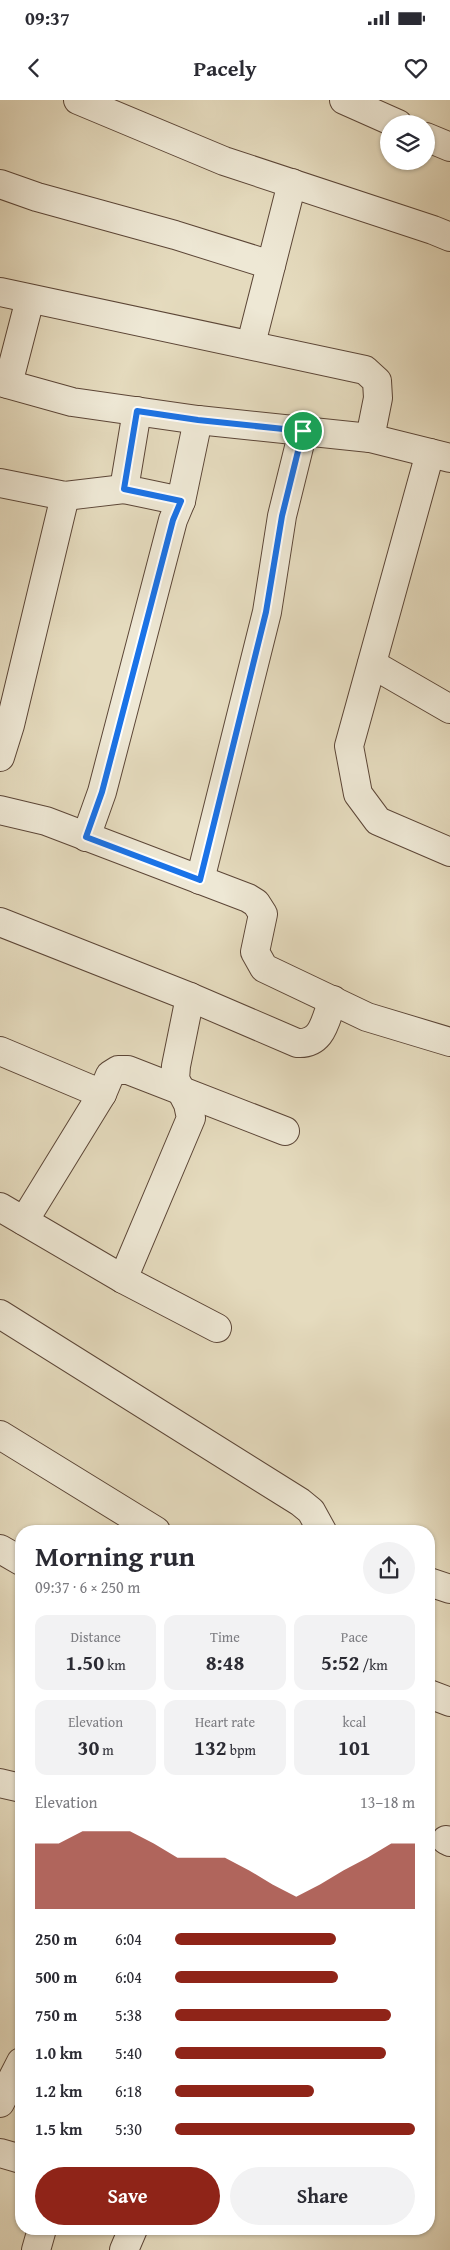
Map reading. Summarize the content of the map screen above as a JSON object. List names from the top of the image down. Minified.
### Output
{"page":{"status":"09:37","header":"Pacely","heading":["Morning run","09:37 · 6 × 250 m"],"stats":[["Distance","1.50 km"],["Time","8:48"],["Pace","5:52 /km"],["Elevation","30 m"],["Heart rate","132 bpm"],["kcal","101"]],"chart":["Elevation","13–18 m"],"list":[{"name":"250 m","note":"6:04"},{"name":"500 m","note":"6:04"},{"name":"750 m","note":"5:38"},{"name":"1.0 km","note":"5:40"},{"name":"1.2 km","note":"6:18"},{"name":"1.5 km","note":"5:30"}],"buttons":["Save","Share"]}}
